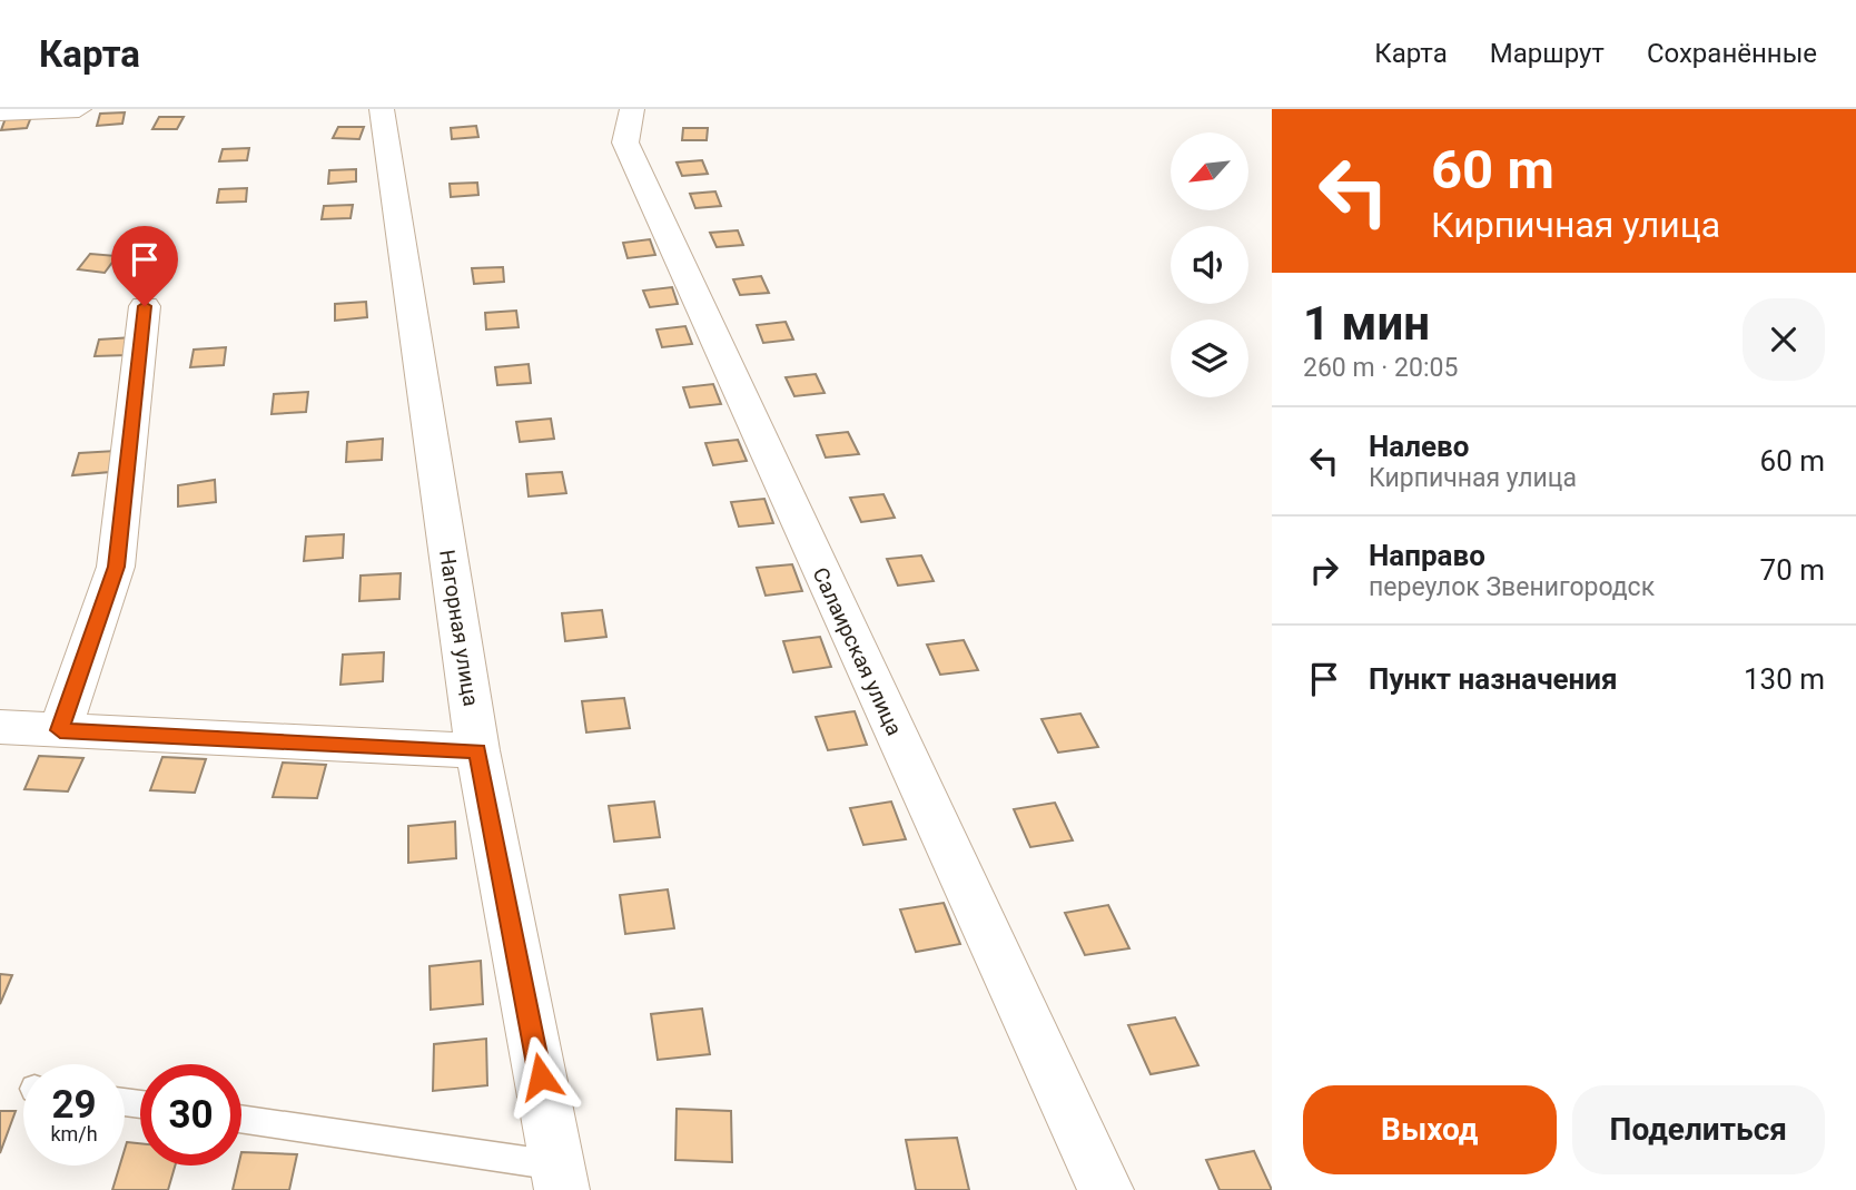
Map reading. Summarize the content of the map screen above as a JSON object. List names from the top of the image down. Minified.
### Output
{"streets":{"street":["Нагорная улица","Салаирская улица"]},"north":"bottom left","page":{"header":"Карта","nav":["Карта","Маршрут","Сохранённые"],"turn":["60 m","Кирпичная улица"],"heading":["1 мин","260 m · 20:05"],"list":[{"name":"Налево","note":"Кирпичная улица","value":"60 m"},{"name":"Направо","note":"переулок Звенигородск","value":"70 m"},{"name":"Пункт назначения","value":"130 m"}],"speed":"29 km/h","limit":"30","buttons":["Выход","Поделиться"]}}
